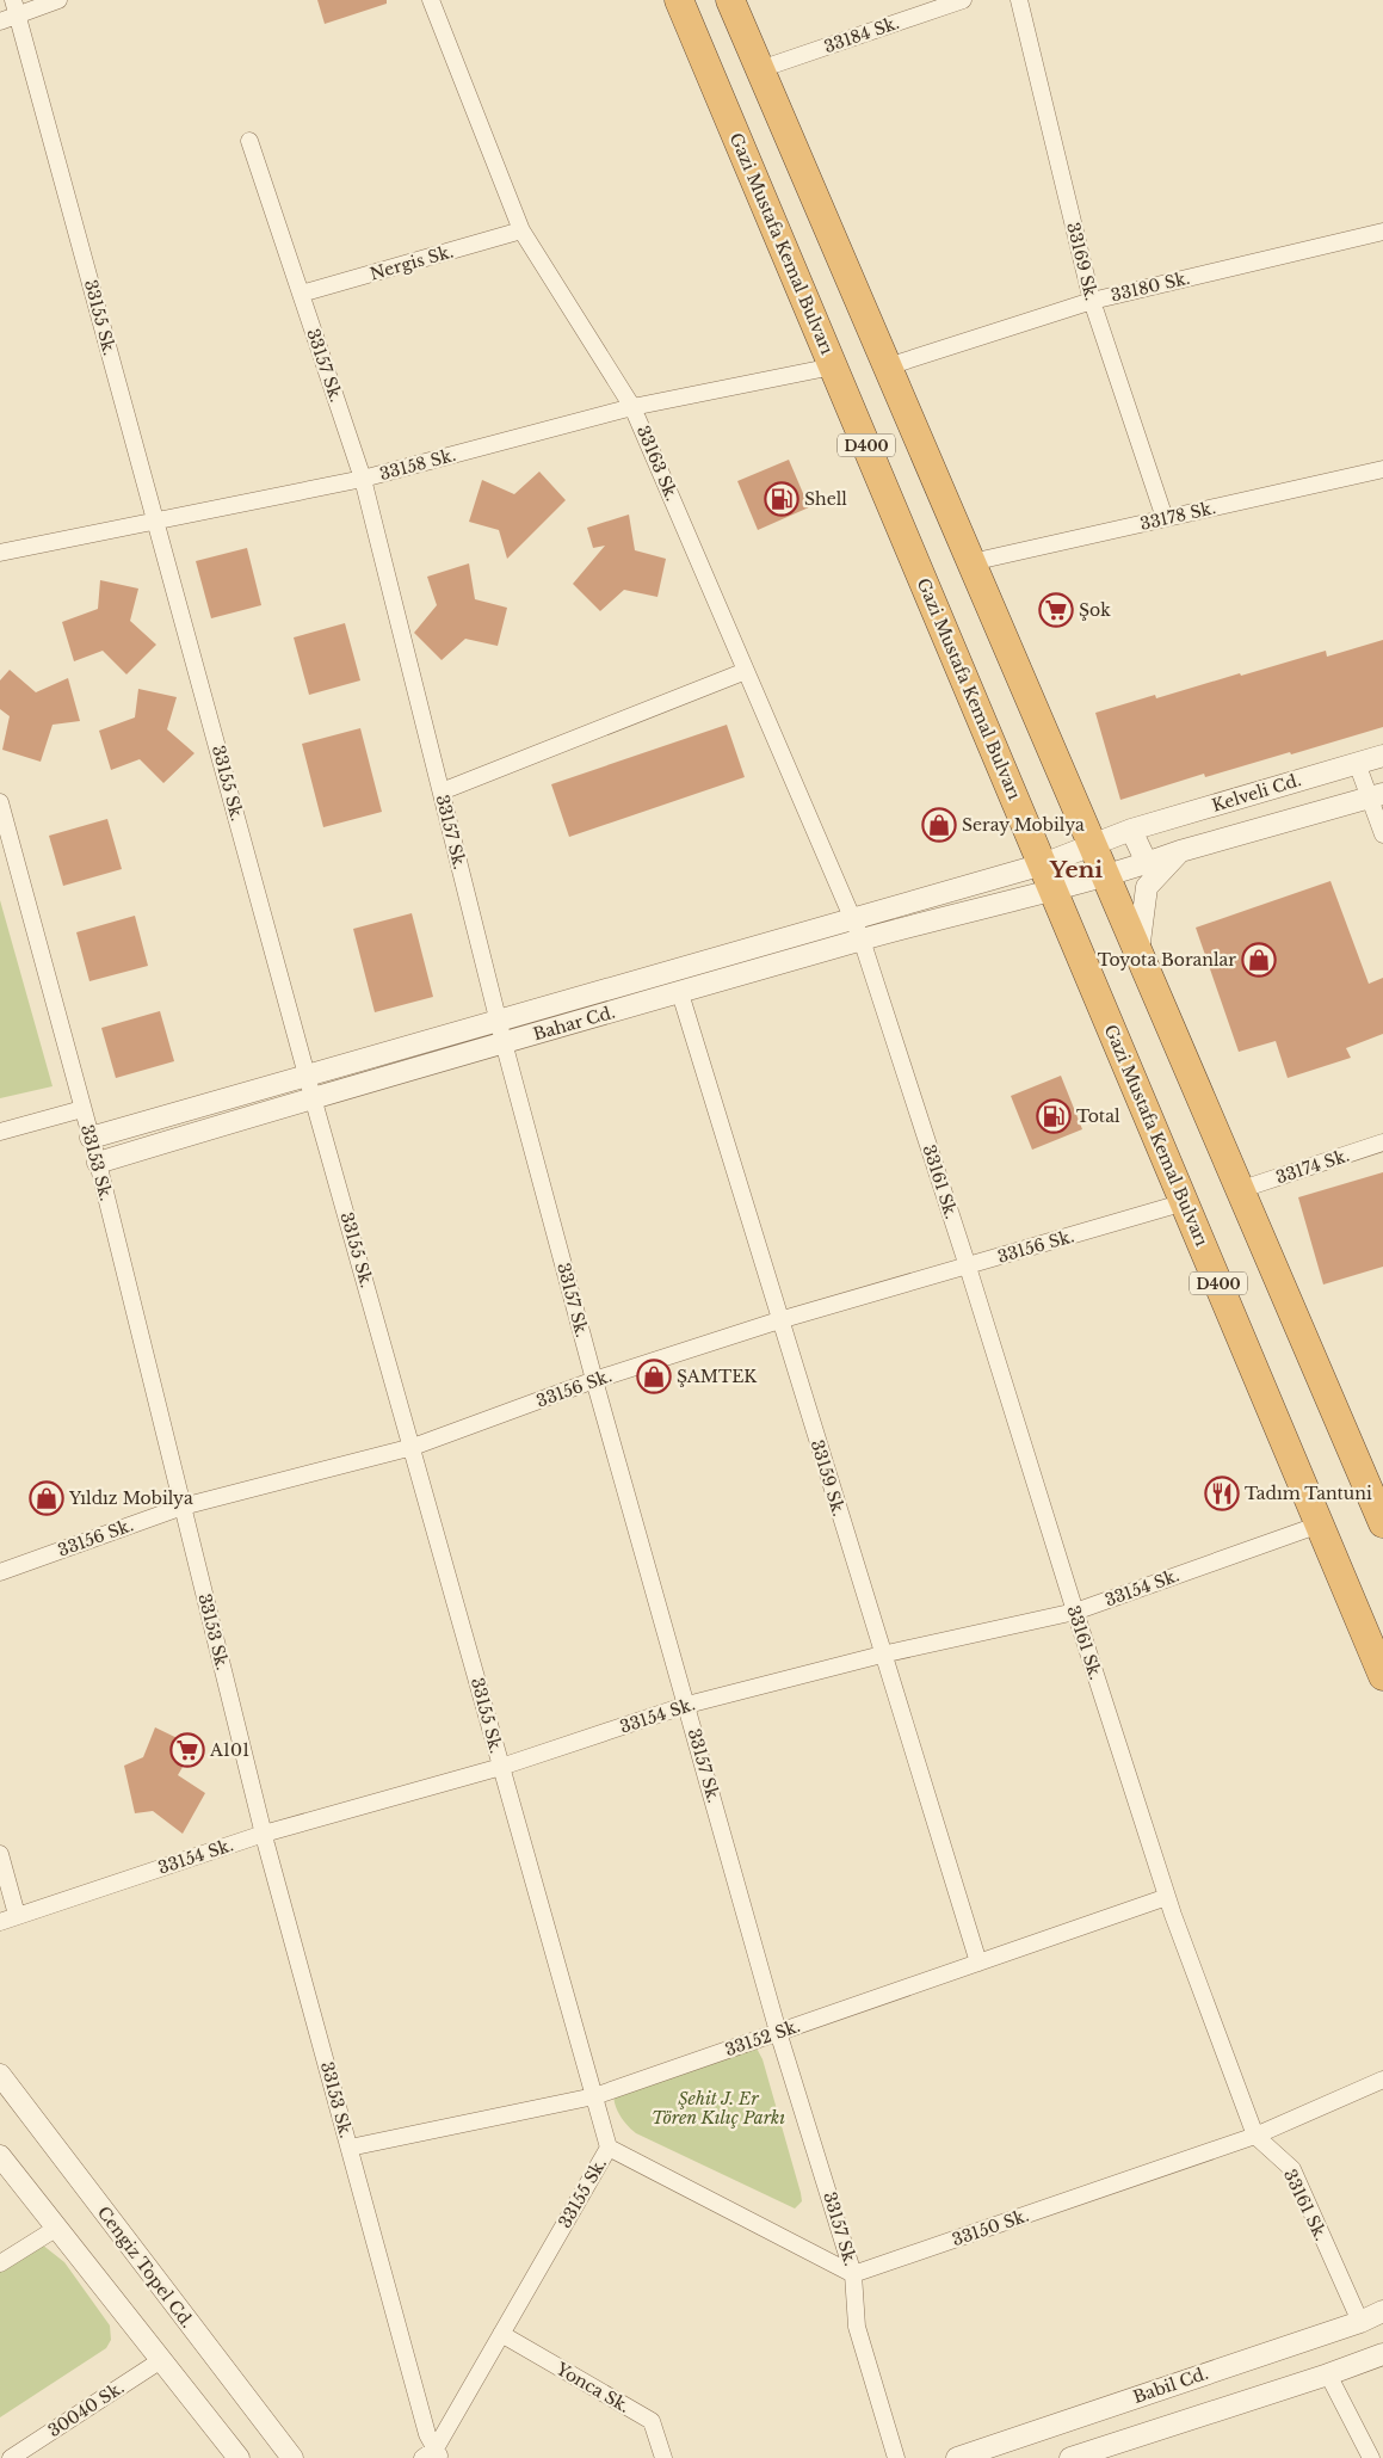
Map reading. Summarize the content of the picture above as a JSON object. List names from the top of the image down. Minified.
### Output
{"streets":{"highway":["Gazi Mustafa Kemal Bulvarı","D400"],"street":["33184 Sk.","33169 Sk.","Nergis Sk.","33180 Sk.","33155 Sk.","33157 Sk.","33163 Sk.","33158 Sk.","33178 Sk.","Kelveli Cd.","Bahar Cd.","33153 Sk.","33174 Sk.","33161 Sk.","33156 Sk.","33159 Sk.","33154 Sk.","33152 Sk.","33150 Sk.","Cengiz Topel Cd.","Babil Cd.","Yonca Sk.","30040 Sk."]},"crossings":[["33184 Sk.","D400"],["Gazi Mustafa Kemal Bulvarı","33158 Sk."],["Gazi Mustafa Kemal Bulvarı","Kelveli Cd."],["Gazi Mustafa Kemal Bulvarı","Bahar Cd."],["Gazi Mustafa Kemal Bulvarı","33156 Sk."],["Gazi Mustafa Kemal Bulvarı","33154 Sk."],["33169 Sk.","33180 Sk."],["33169 Sk.","33178 Sk."],["Nergis Sk.","33157 Sk."],["Nergis Sk.","33163 Sk."],["33180 Sk.","D400"],["33155 Sk.","33158 Sk."],["33155 Sk.","Bahar Cd."],["33155 Sk.","33153 Sk."],["33155 Sk.","33156 Sk."],["33155 Sk.","33154 Sk."],["33155 Sk.","33152 Sk."],["33155 Sk.","Yonca Sk."],["33157 Sk.","33158 Sk."],["33157 Sk.","Bahar Cd."],["33157 Sk.","33156 Sk."],["33157 Sk.","33154 Sk."],["33157 Sk.","33152 Sk."],["33157 Sk.","33150 Sk."],["D400","33178 Sk."],["D400","Kelveli Cd."],["D400","33174 Sk."],["33163 Sk.","33158 Sk."],["33163 Sk.","Bahar Cd."],["33163 Sk.","33161 Sk."],["Kelveli Cd.","Bahar Cd."],["Bahar Cd.","33153 Sk."],["Bahar Cd.","33161 Sk."],["Bahar Cd.","33159 Sk."],["33153 Sk.","33156 Sk."],["33153 Sk.","33154 Sk."],["33153 Sk.","33152 Sk."],["33161 Sk.","33156 Sk."],["33161 Sk.","33154 Sk."],["33161 Sk.","33152 Sk."],["33161 Sk.","33150 Sk."],["33161 Sk.","Babil Cd."],["33156 Sk.","33159 Sk."],["33159 Sk.","33154 Sk."],["33159 Sk.","33152 Sk."]],"districts":["Yeni"],"parks":["Şehit J. Er Tören Kılıç Parkı"],"places":{"fuel station":["Shell","Total"],"supermarket":["Şok","A101"],"shop":["Seray Mobilya","Toyota Boranlar","ŞAMTEK","Yıldız Mobilya"],"restaurant":["Tadım Tantuni"]}}
